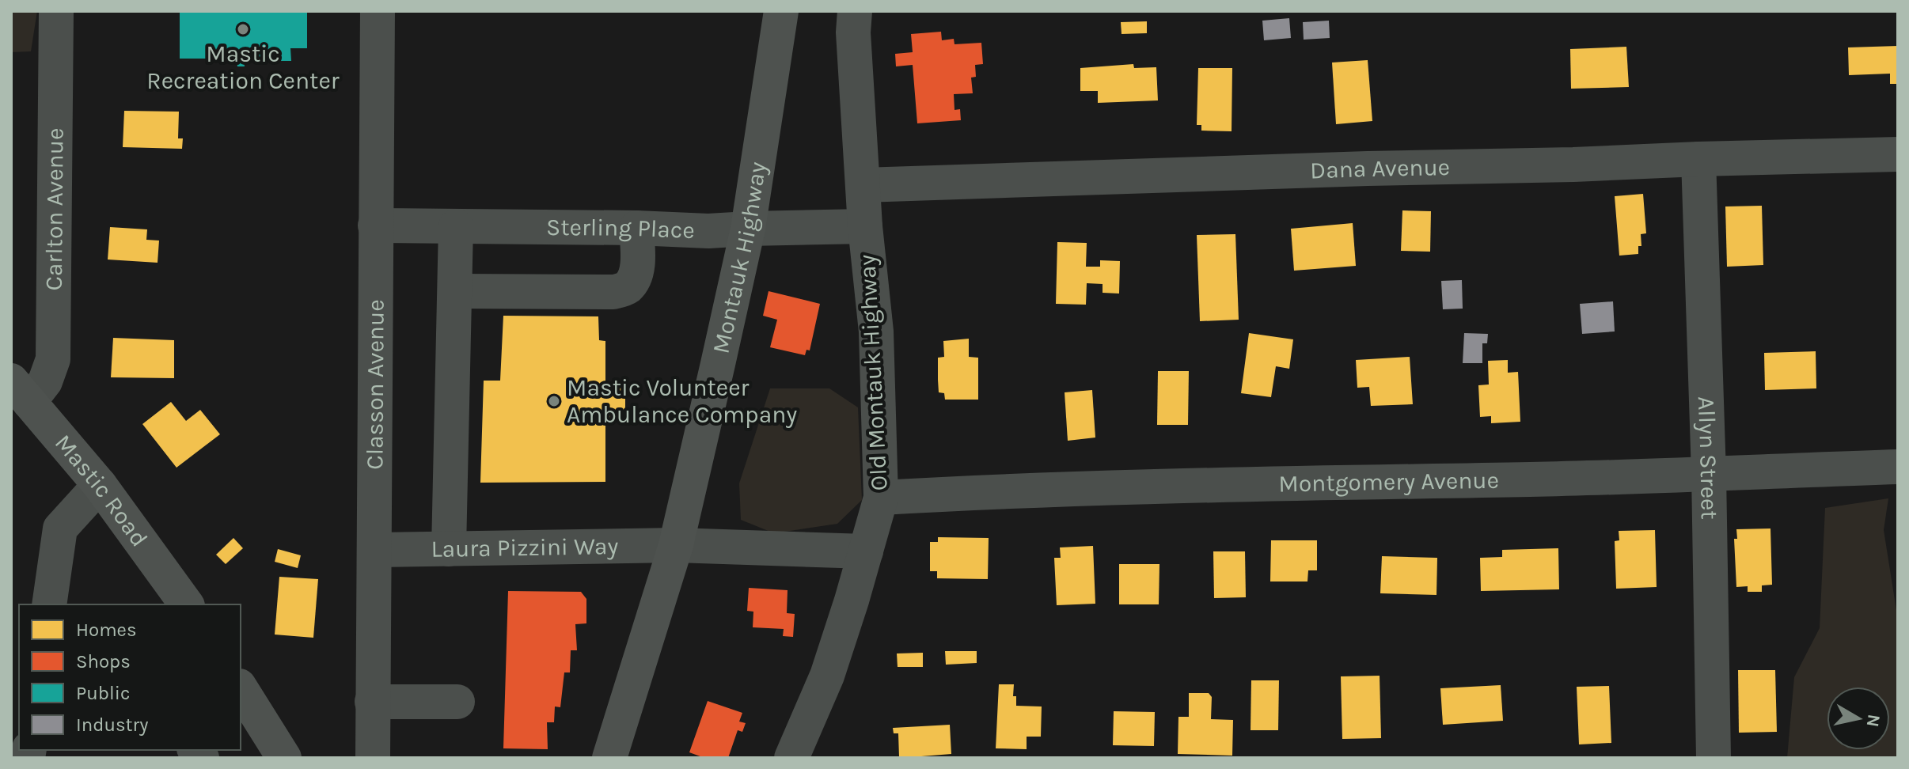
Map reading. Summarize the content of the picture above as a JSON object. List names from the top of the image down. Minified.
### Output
{"streets":{"main road":["Montauk Highway","Mastic Road"],"street":["Dana Avenue","Carlton Avenue","Sterling Place","Old Montauk Highway","Classon Avenue","Allyn Street","Montgomery Avenue","Laura Pizzini Way"]},"crossings":[["Dana Avenue","Old Montauk Highway"],["Dana Avenue","Allyn Street"],["Carlton Avenue","Mastic Road"],["Sterling Place","Montauk Highway"],["Sterling Place","Old Montauk Highway"],["Sterling Place","Classon Avenue"],["Montauk Highway","Laura Pizzini Way"],["Old Montauk Highway","Montgomery Avenue"],["Classon Avenue","Laura Pizzini Way"],["Allyn Street","Montgomery Avenue"]],"places":["Mastic Recreation Center","Mastic Volunteer Ambulance Company"],"legend":["Homes","Shops","Public","Industry"],"north":"right"}
